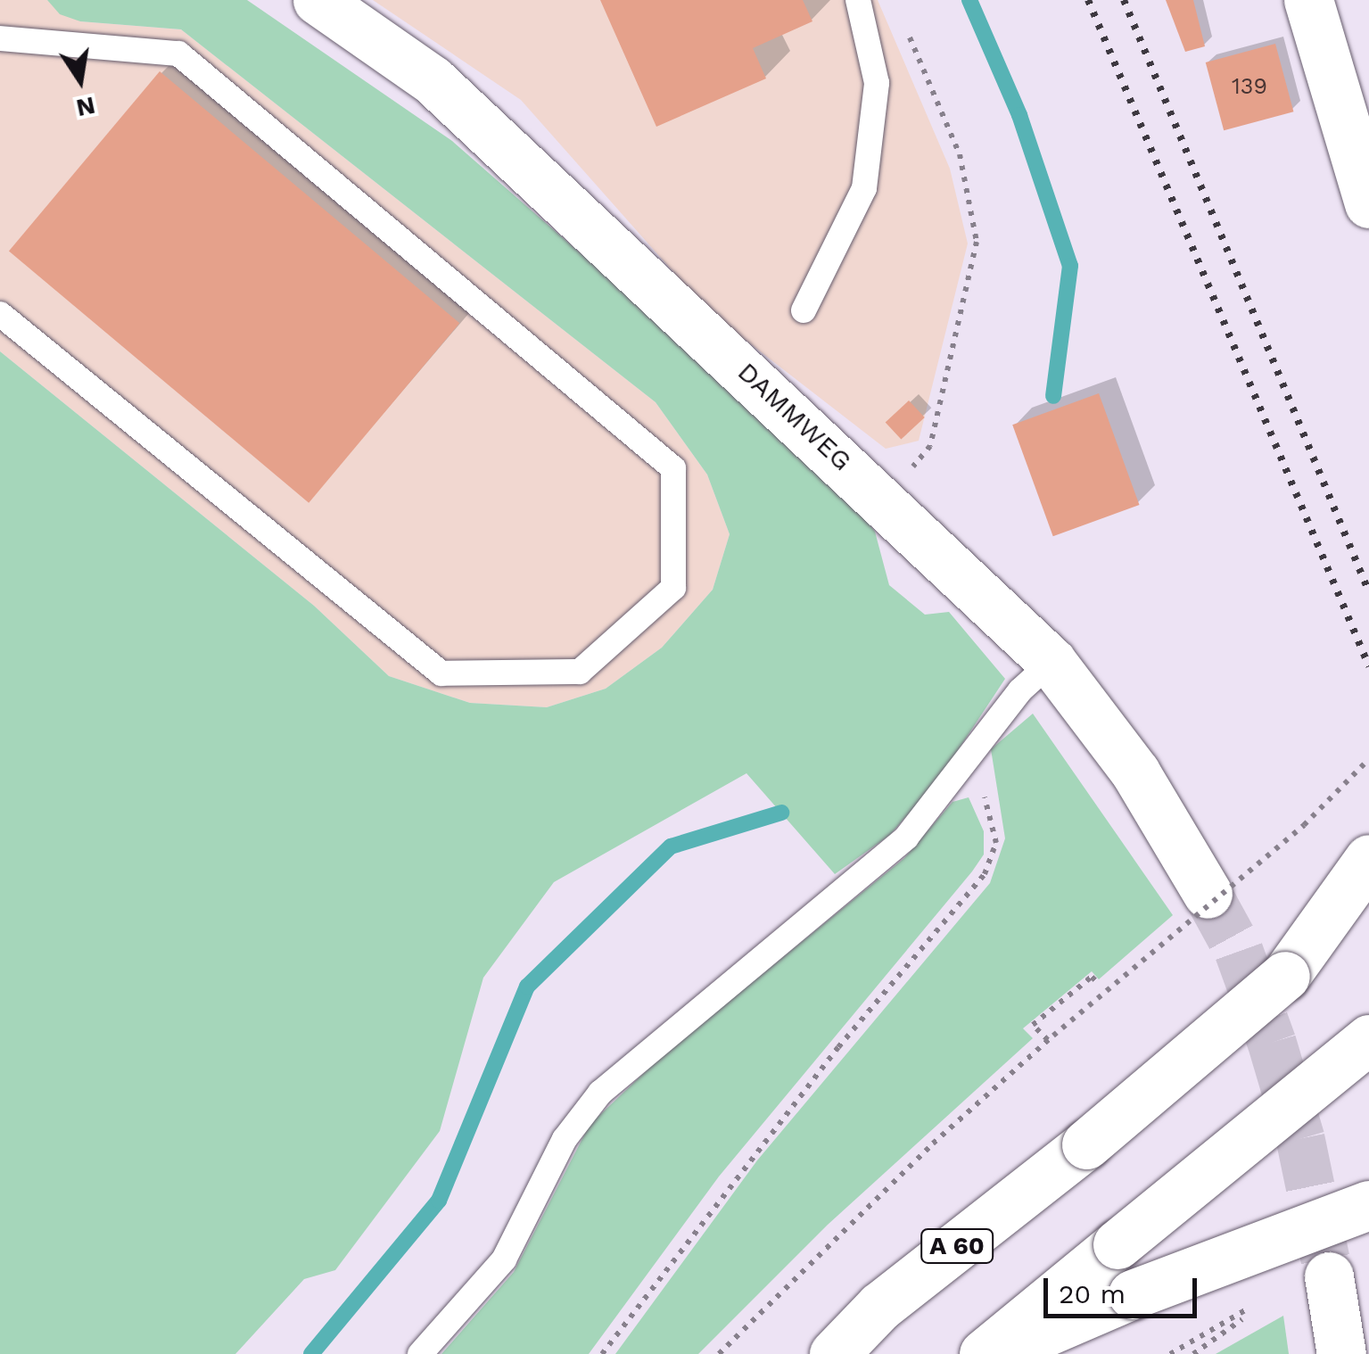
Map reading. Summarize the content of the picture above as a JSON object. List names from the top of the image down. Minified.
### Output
{"streets":{"main road":["DAMMWEG","A 60"]},"house_numbers":["139"],"scale_bar":"20 m","north":"bottom"}
